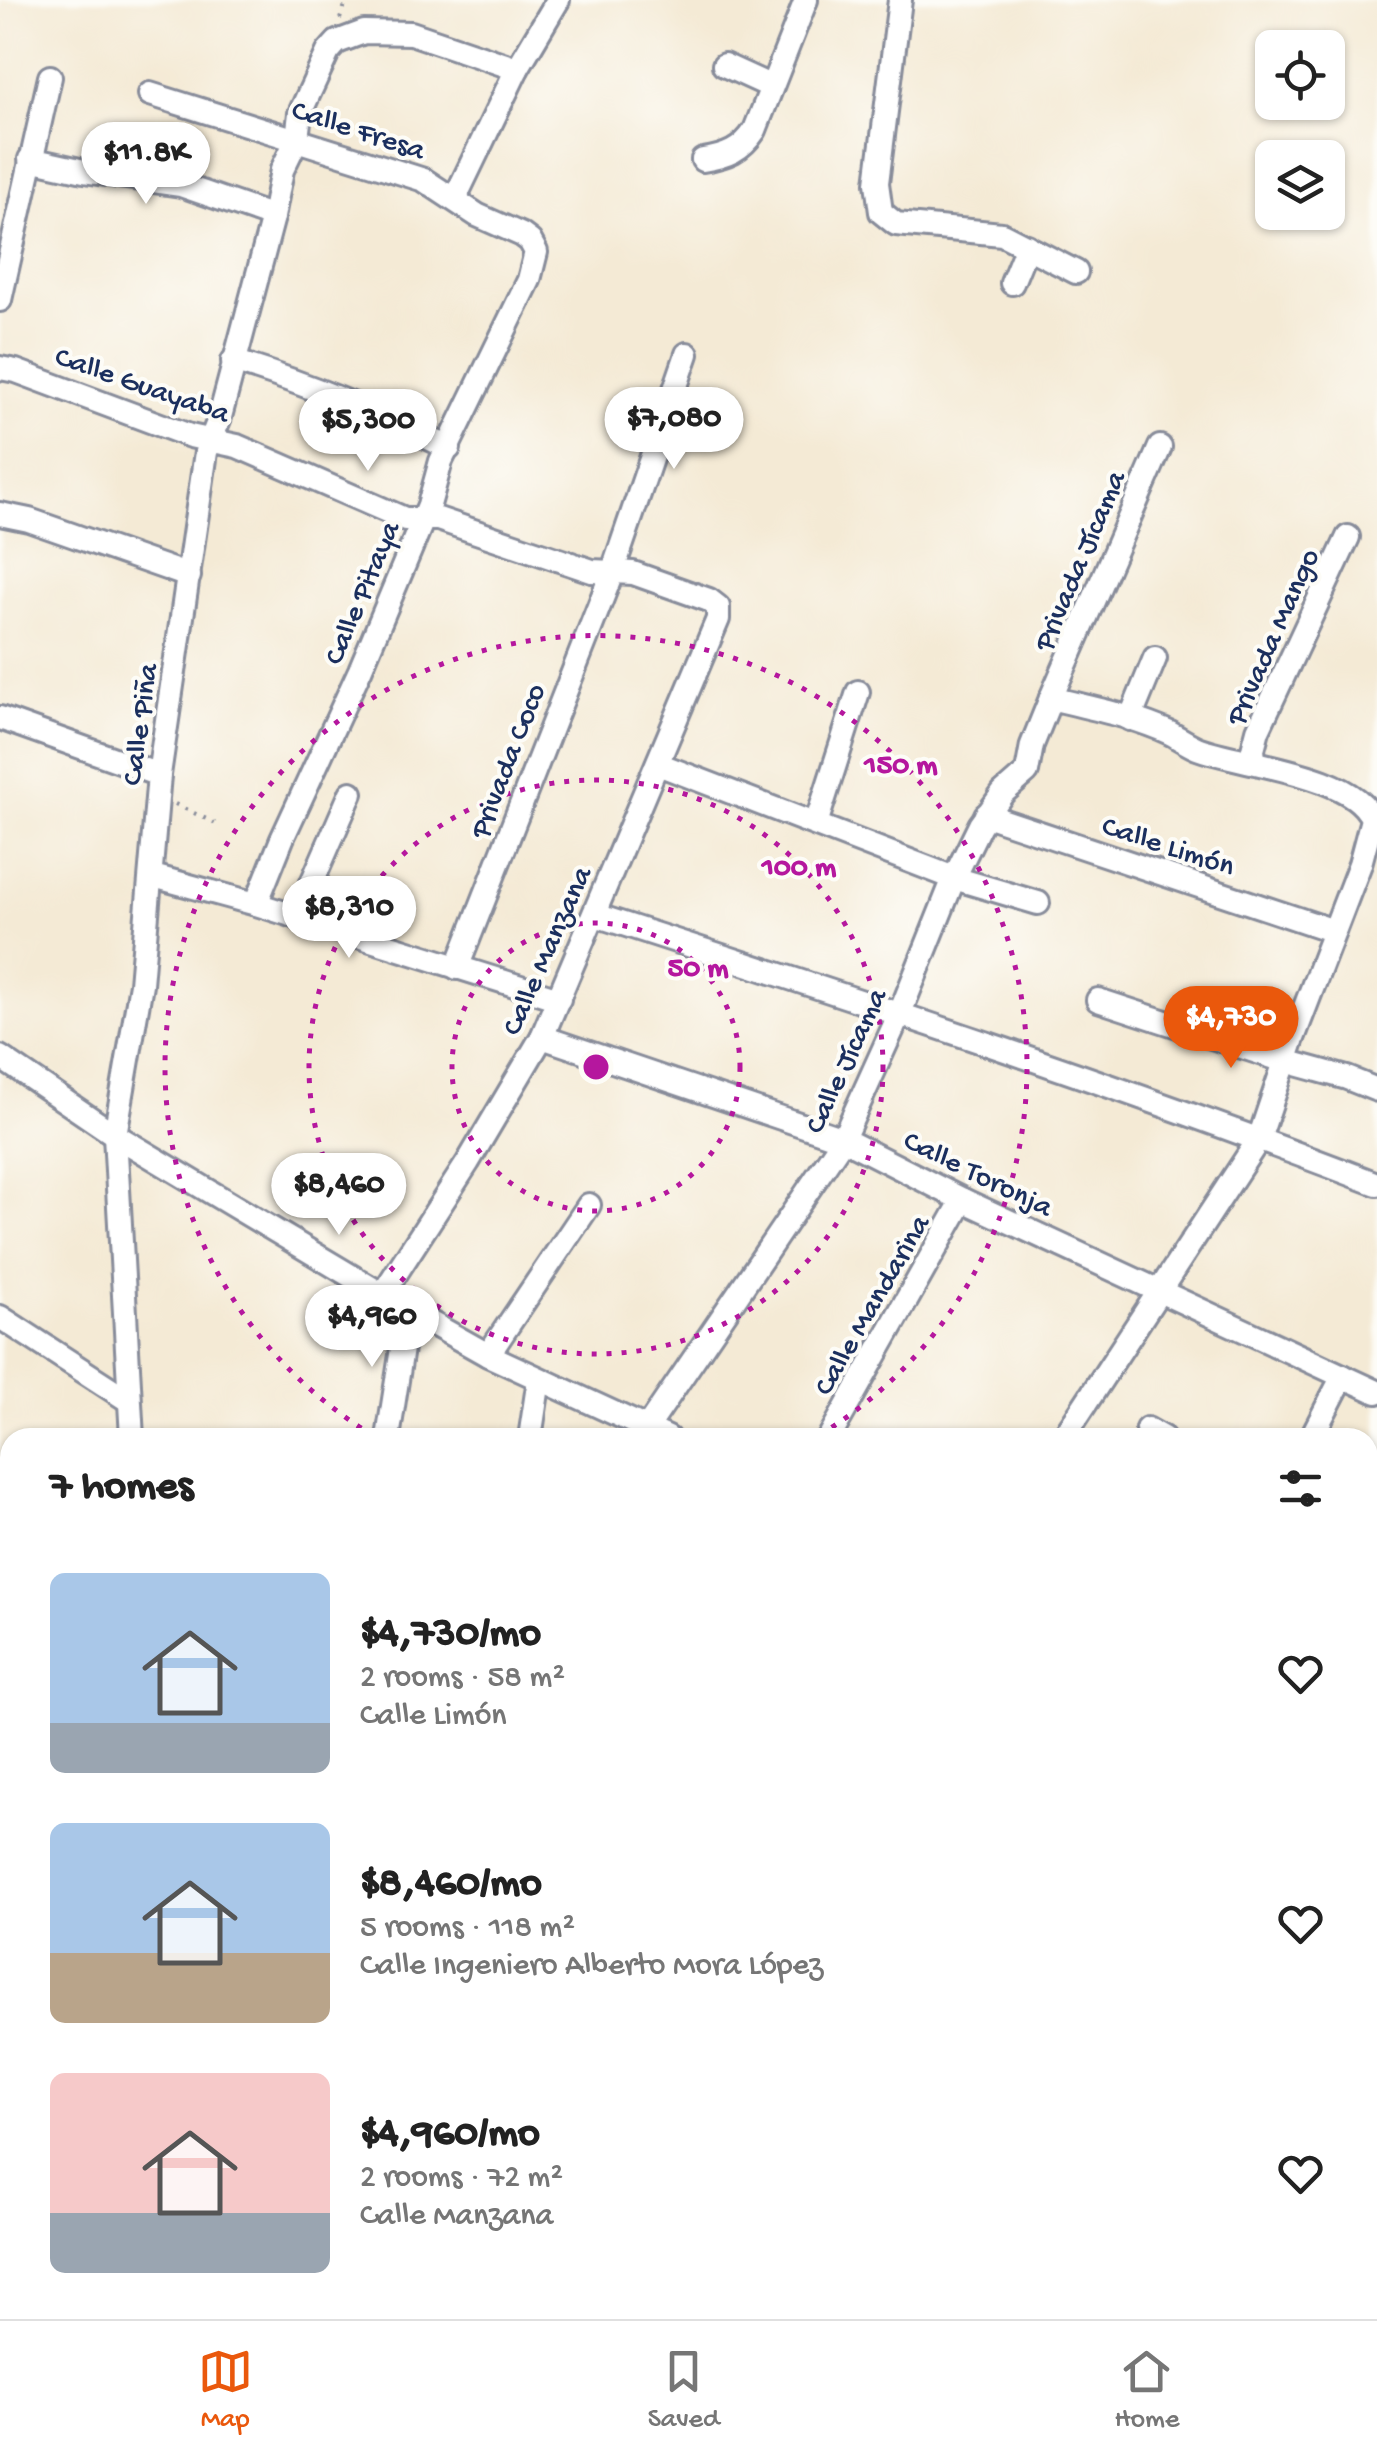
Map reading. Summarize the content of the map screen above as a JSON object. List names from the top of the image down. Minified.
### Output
{"streets":{"street":["Calle Fresa","Calle Guayaba","Privada Jícama","Calle Pitaya","Privada Mango","Calle Piña","Privada Coco","Calle Limón","Calle Manzana","Calle Jícama","Calle Toronja","Calle Mandarina"]},"crossings":[["Calle Fresa","Calle Pitaya"],["Calle Fresa","Calle Piña"],["Calle Guayaba","Calle Pitaya"],["Calle Guayaba","Calle Piña"],["Calle Guayaba","Privada Coco"],["Calle Guayaba","Calle Manzana"],["Privada Jícama","Calle Jícama"],["Calle Limón","Calle Jícama"],["Calle Manzana","Calle Toronja"],["Calle Jícama","Calle Toronja"],["Calle Toronja","Calle Mandarina"]],"page":{"price":["$11.8K","$7,080","$5,300","$8,310","$4,730","$8,460","$4,960"],"heading":"7 homes","list":[{"name":"$4,730/mo","note":"2 rooms · 58 m² · Calle Limón"},{"name":"$8,460/mo","note":"5 rooms · 118 m² · Calle Ingeniero Alberto Mora López"},{"name":"$4,960/mo","note":"2 rooms · 72 m² · Calle Manzana"}],"tabs":["Map","Saved","Home"]},"rings":["150 m","100 m","50 m"]}
